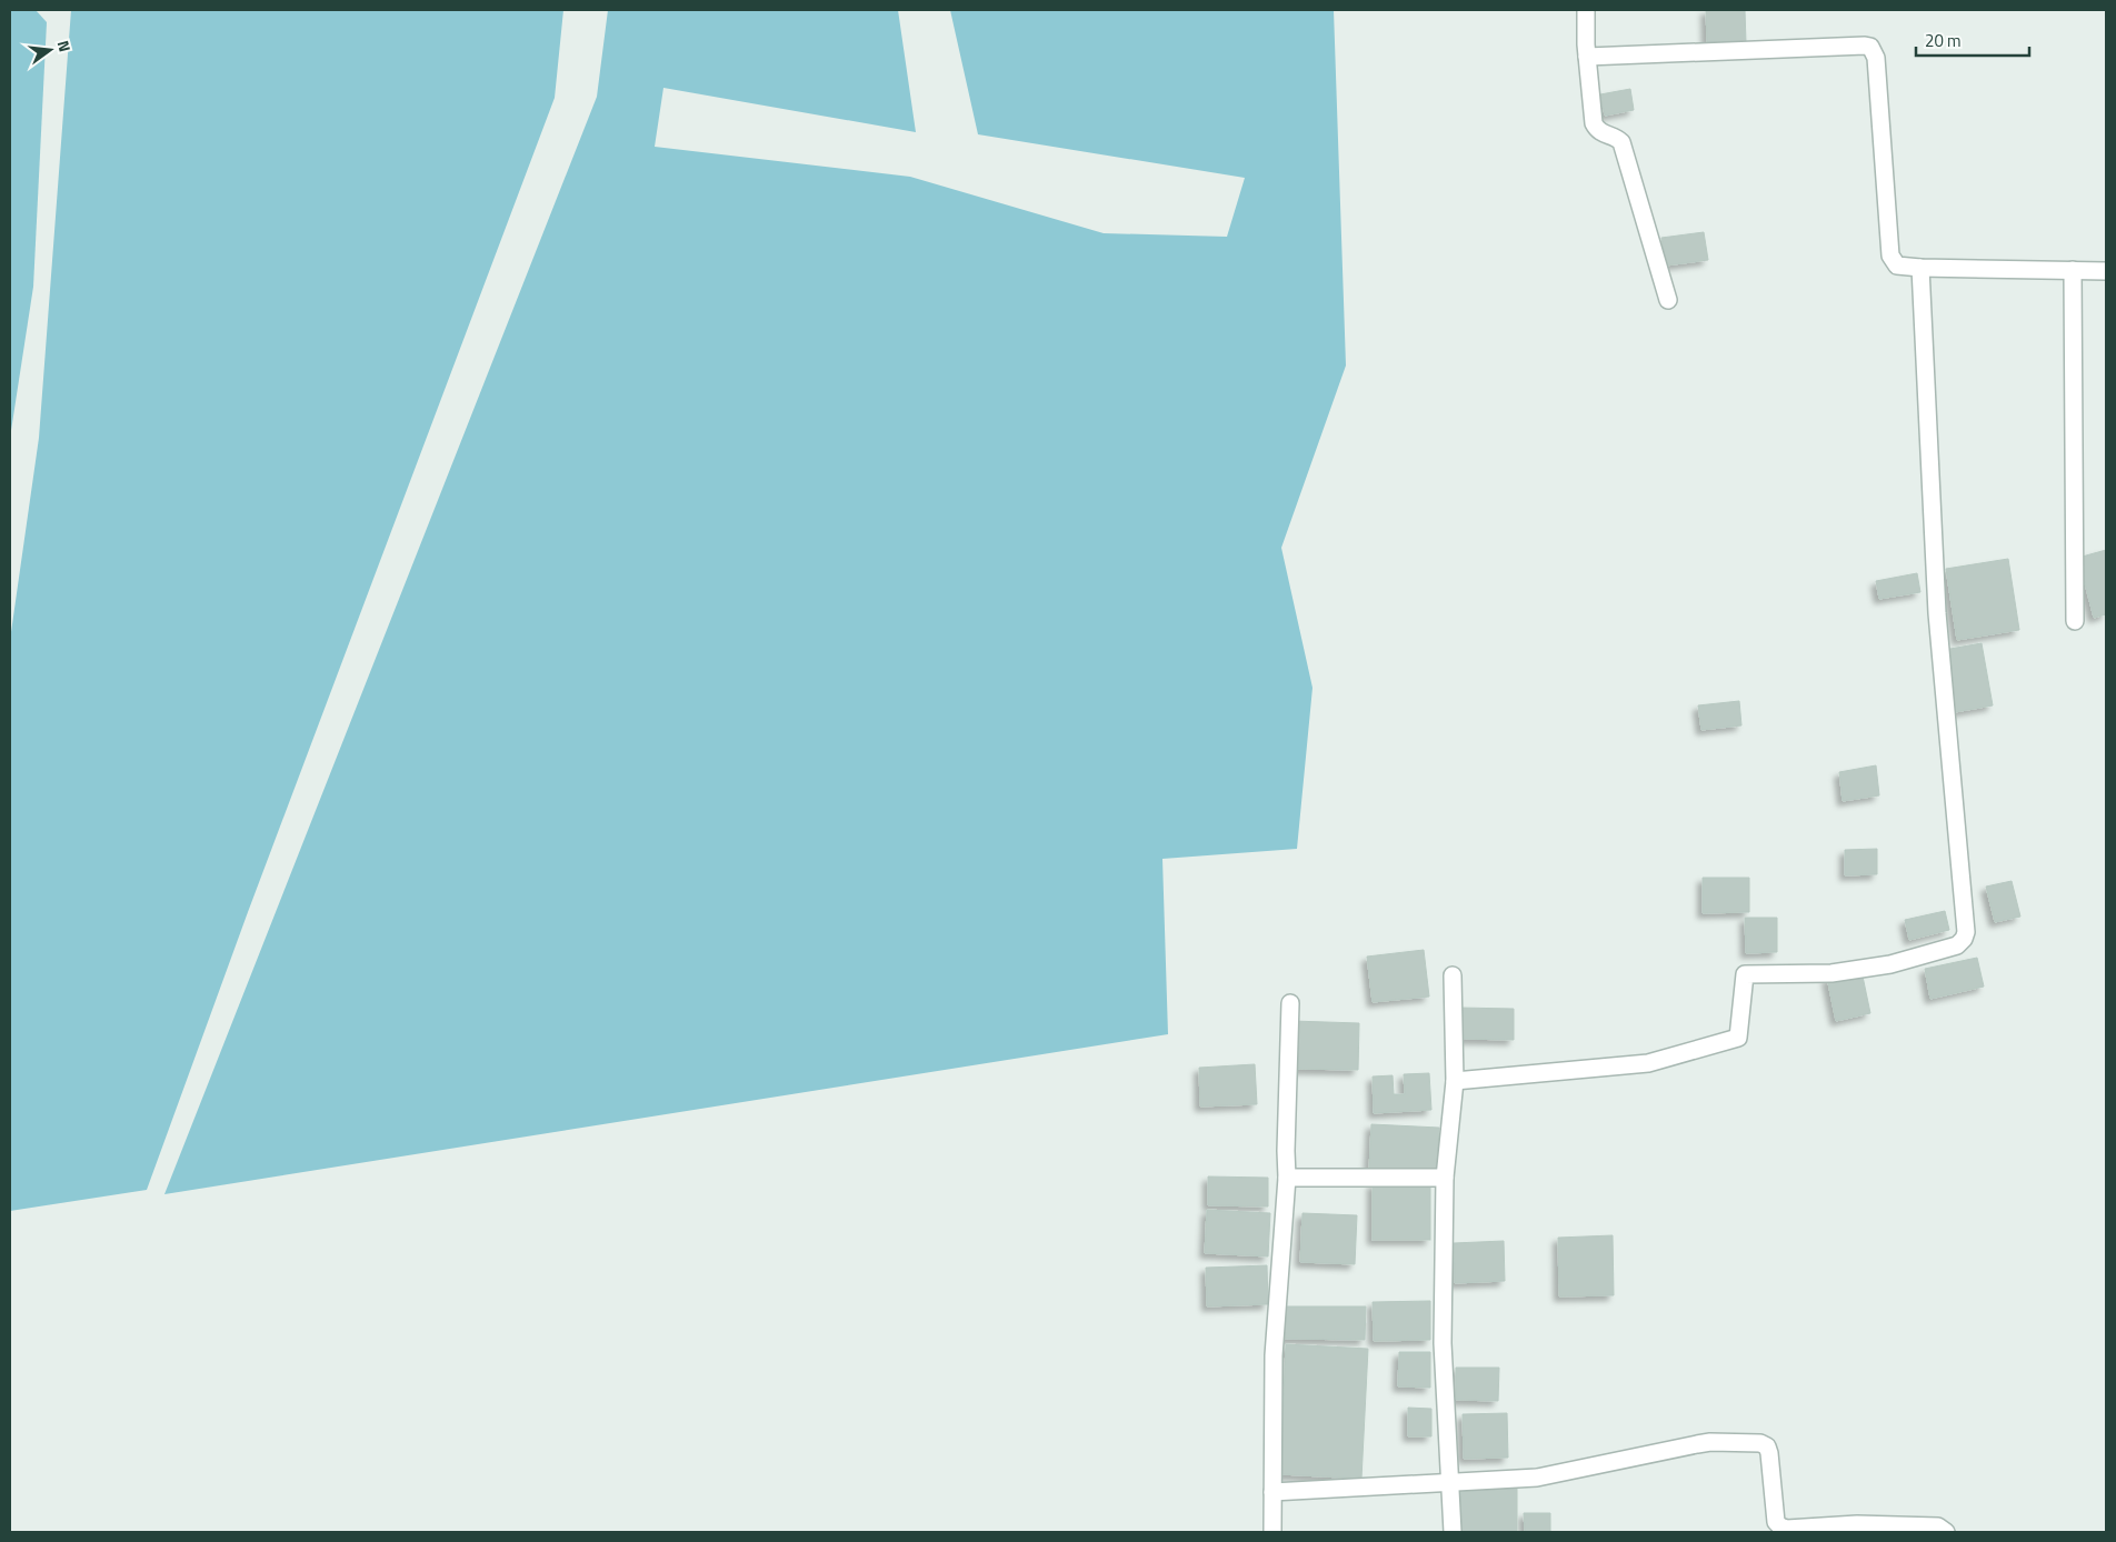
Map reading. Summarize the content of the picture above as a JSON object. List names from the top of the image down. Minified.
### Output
{"scale_bar":"20 m","north":"right"}
